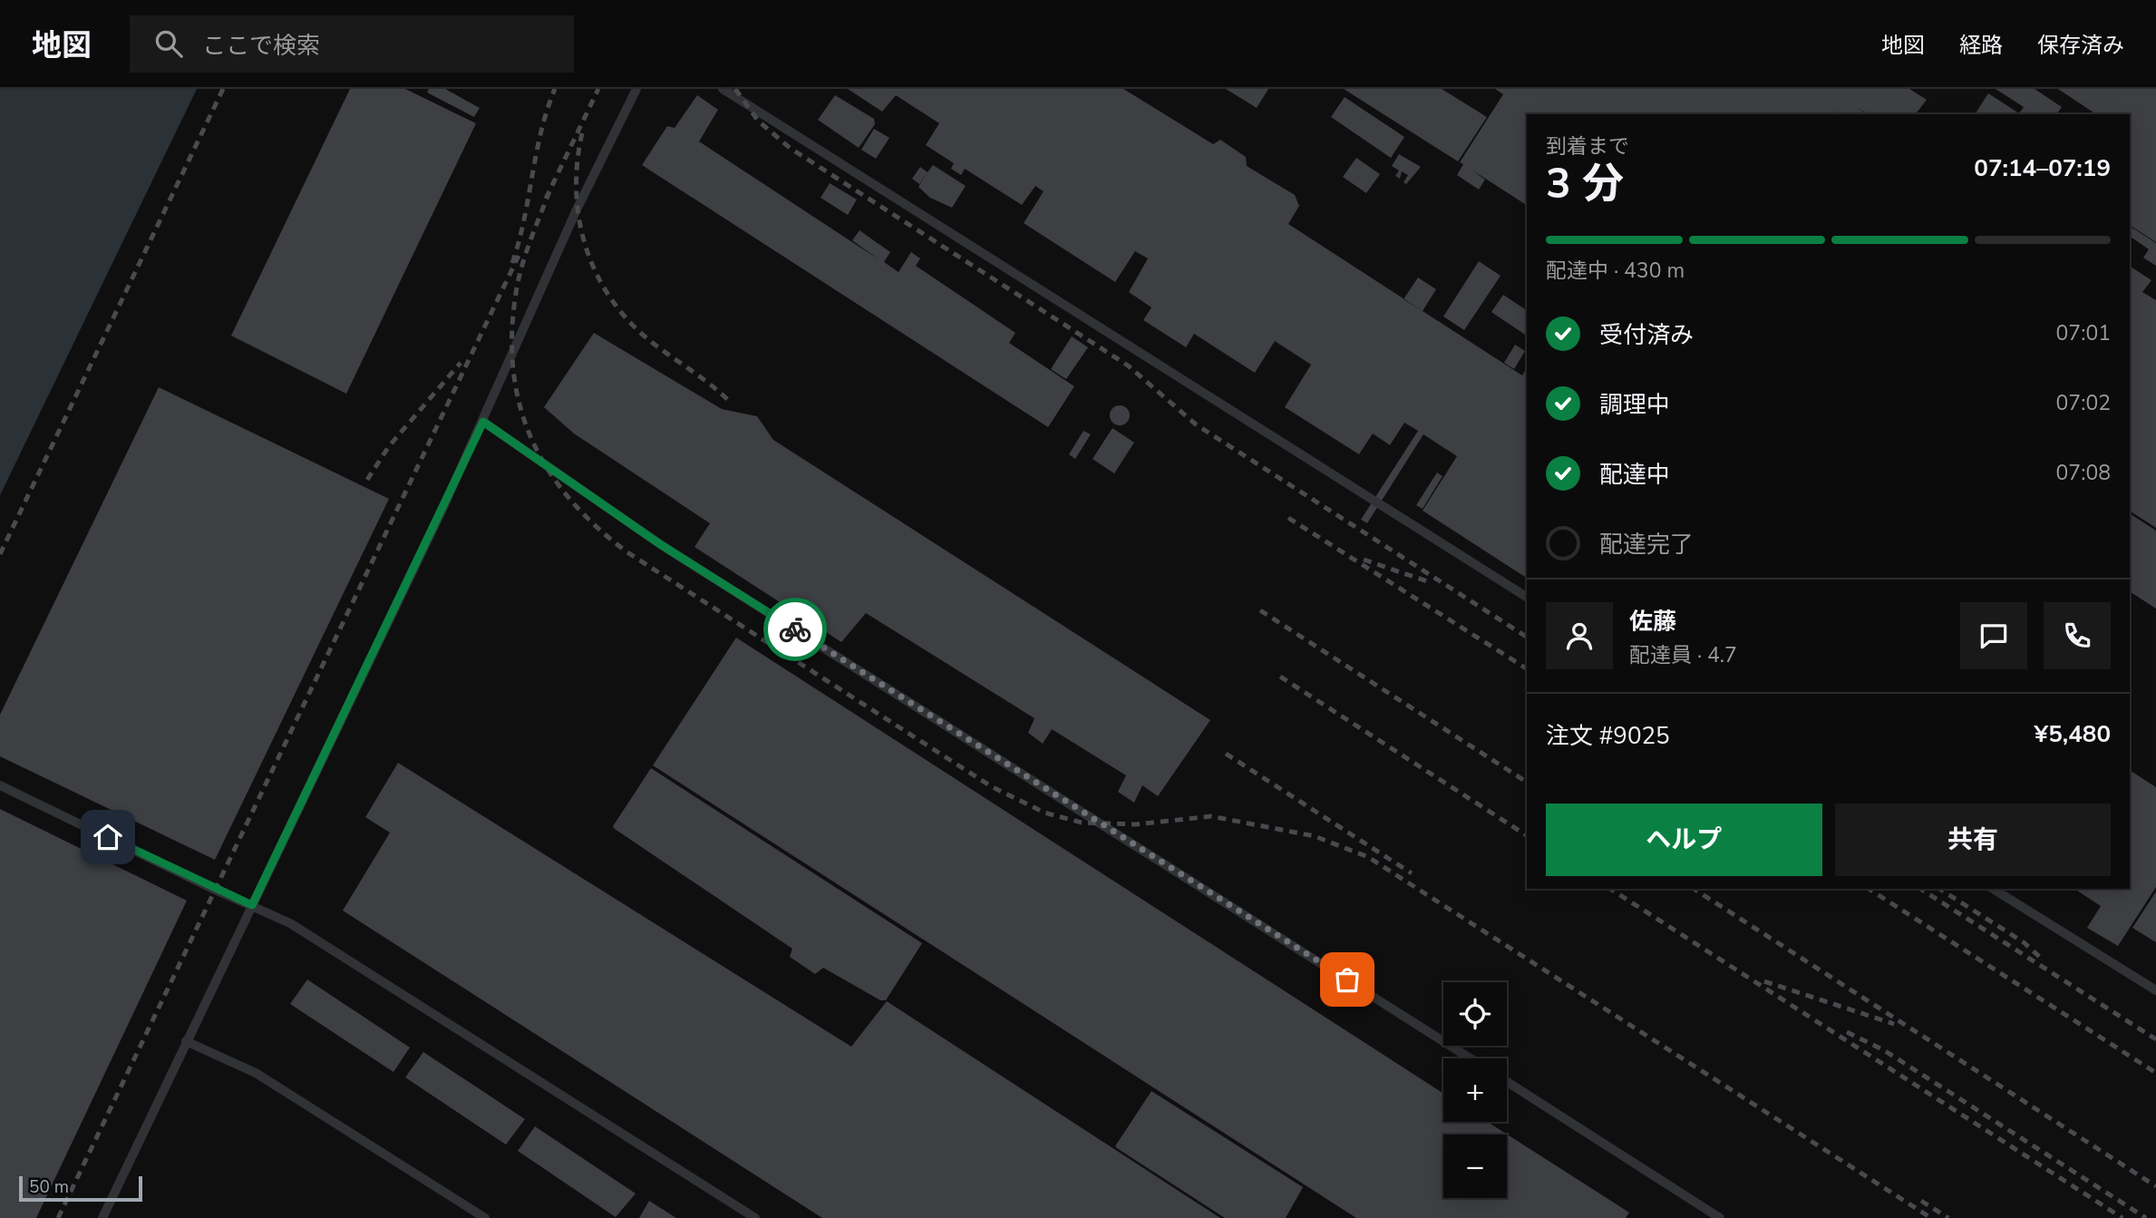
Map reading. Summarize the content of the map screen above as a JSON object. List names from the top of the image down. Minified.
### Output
{"scale_bar":"50 m","page":{"header":"地図","search":"ここで検索","nav":["地図","経路","保存済み"],"heading":["3 分","到着まで","07:14–07:19"],"panel":["佐藤","配達員 · 4.7","注文 #9025","¥5,480"],"bar":"配達中 · 430 m","list":[["受付済み","07:01"],["調理中","07:02"],["配達中","07:08"],"配達完了"],"buttons":["ヘルプ","共有"],"map_buttons":["+","−"],"scale":"50 m"}}
